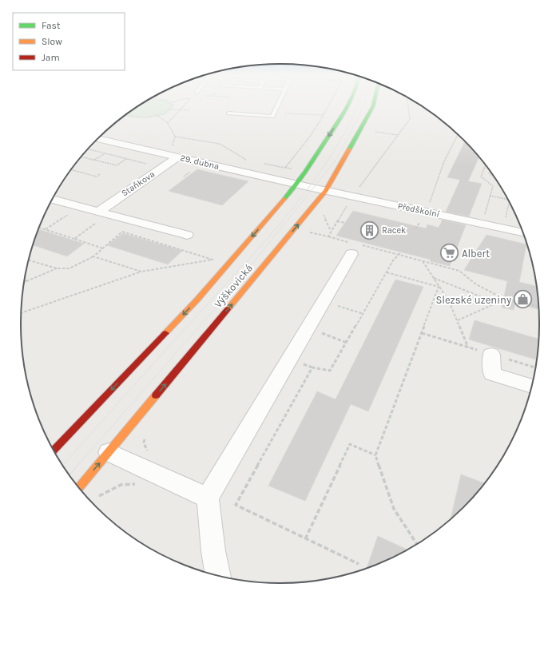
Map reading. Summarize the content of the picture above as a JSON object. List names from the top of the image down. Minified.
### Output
{"streets":{"street":["29. dubna","Staňkova","Předškolní","Výškovická"]},"crossings":[["29. dubna","Staňkova"],["29. dubna","Předškolní"],["29. dubna","Výškovická"],["Předškolní","Výškovická"]],"places":{"building":["Racek"],"supermarket":["Albert"],"shop":["Slezské uzeniny"]},"legend":["Fast","Slow","Jam"]}
